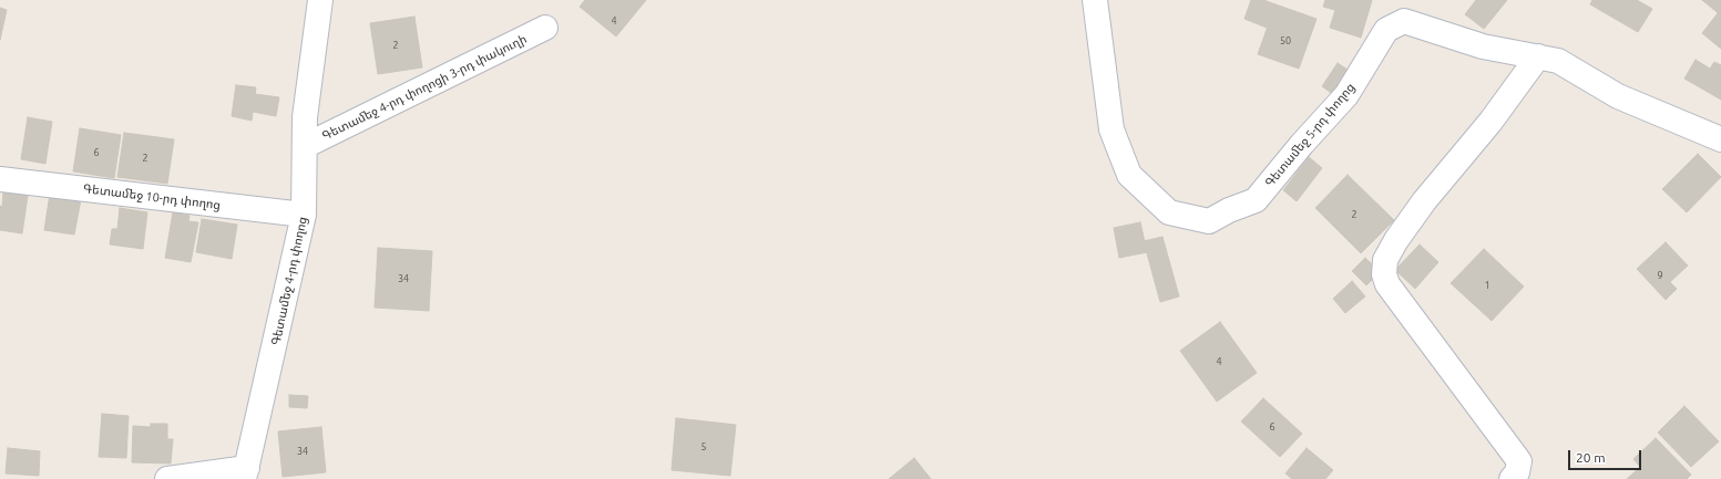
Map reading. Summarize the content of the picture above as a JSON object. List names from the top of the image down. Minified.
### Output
{"streets":{"street":["Գետամեջ 4-րդ փողոցի 3-րդ փակուղի","Գետամեջ 5-րդ փողոց","Գետամեջ 10-րդ փողոց","Գետամեջ 4-րդ փողոց"]},"crossings":[["Գետամեջ 4-րդ փողոցի 3-րդ փակուղի","Գետամեջ 4-րդ փողոց"],["Գետամեջ 10-րդ փողոց","Գետամեջ 4-րդ փողոց"]],"house_numbers":["4","50","2","6","2","2","9","34","1","4","6","5","34"],"scale_bar":"20 m"}
